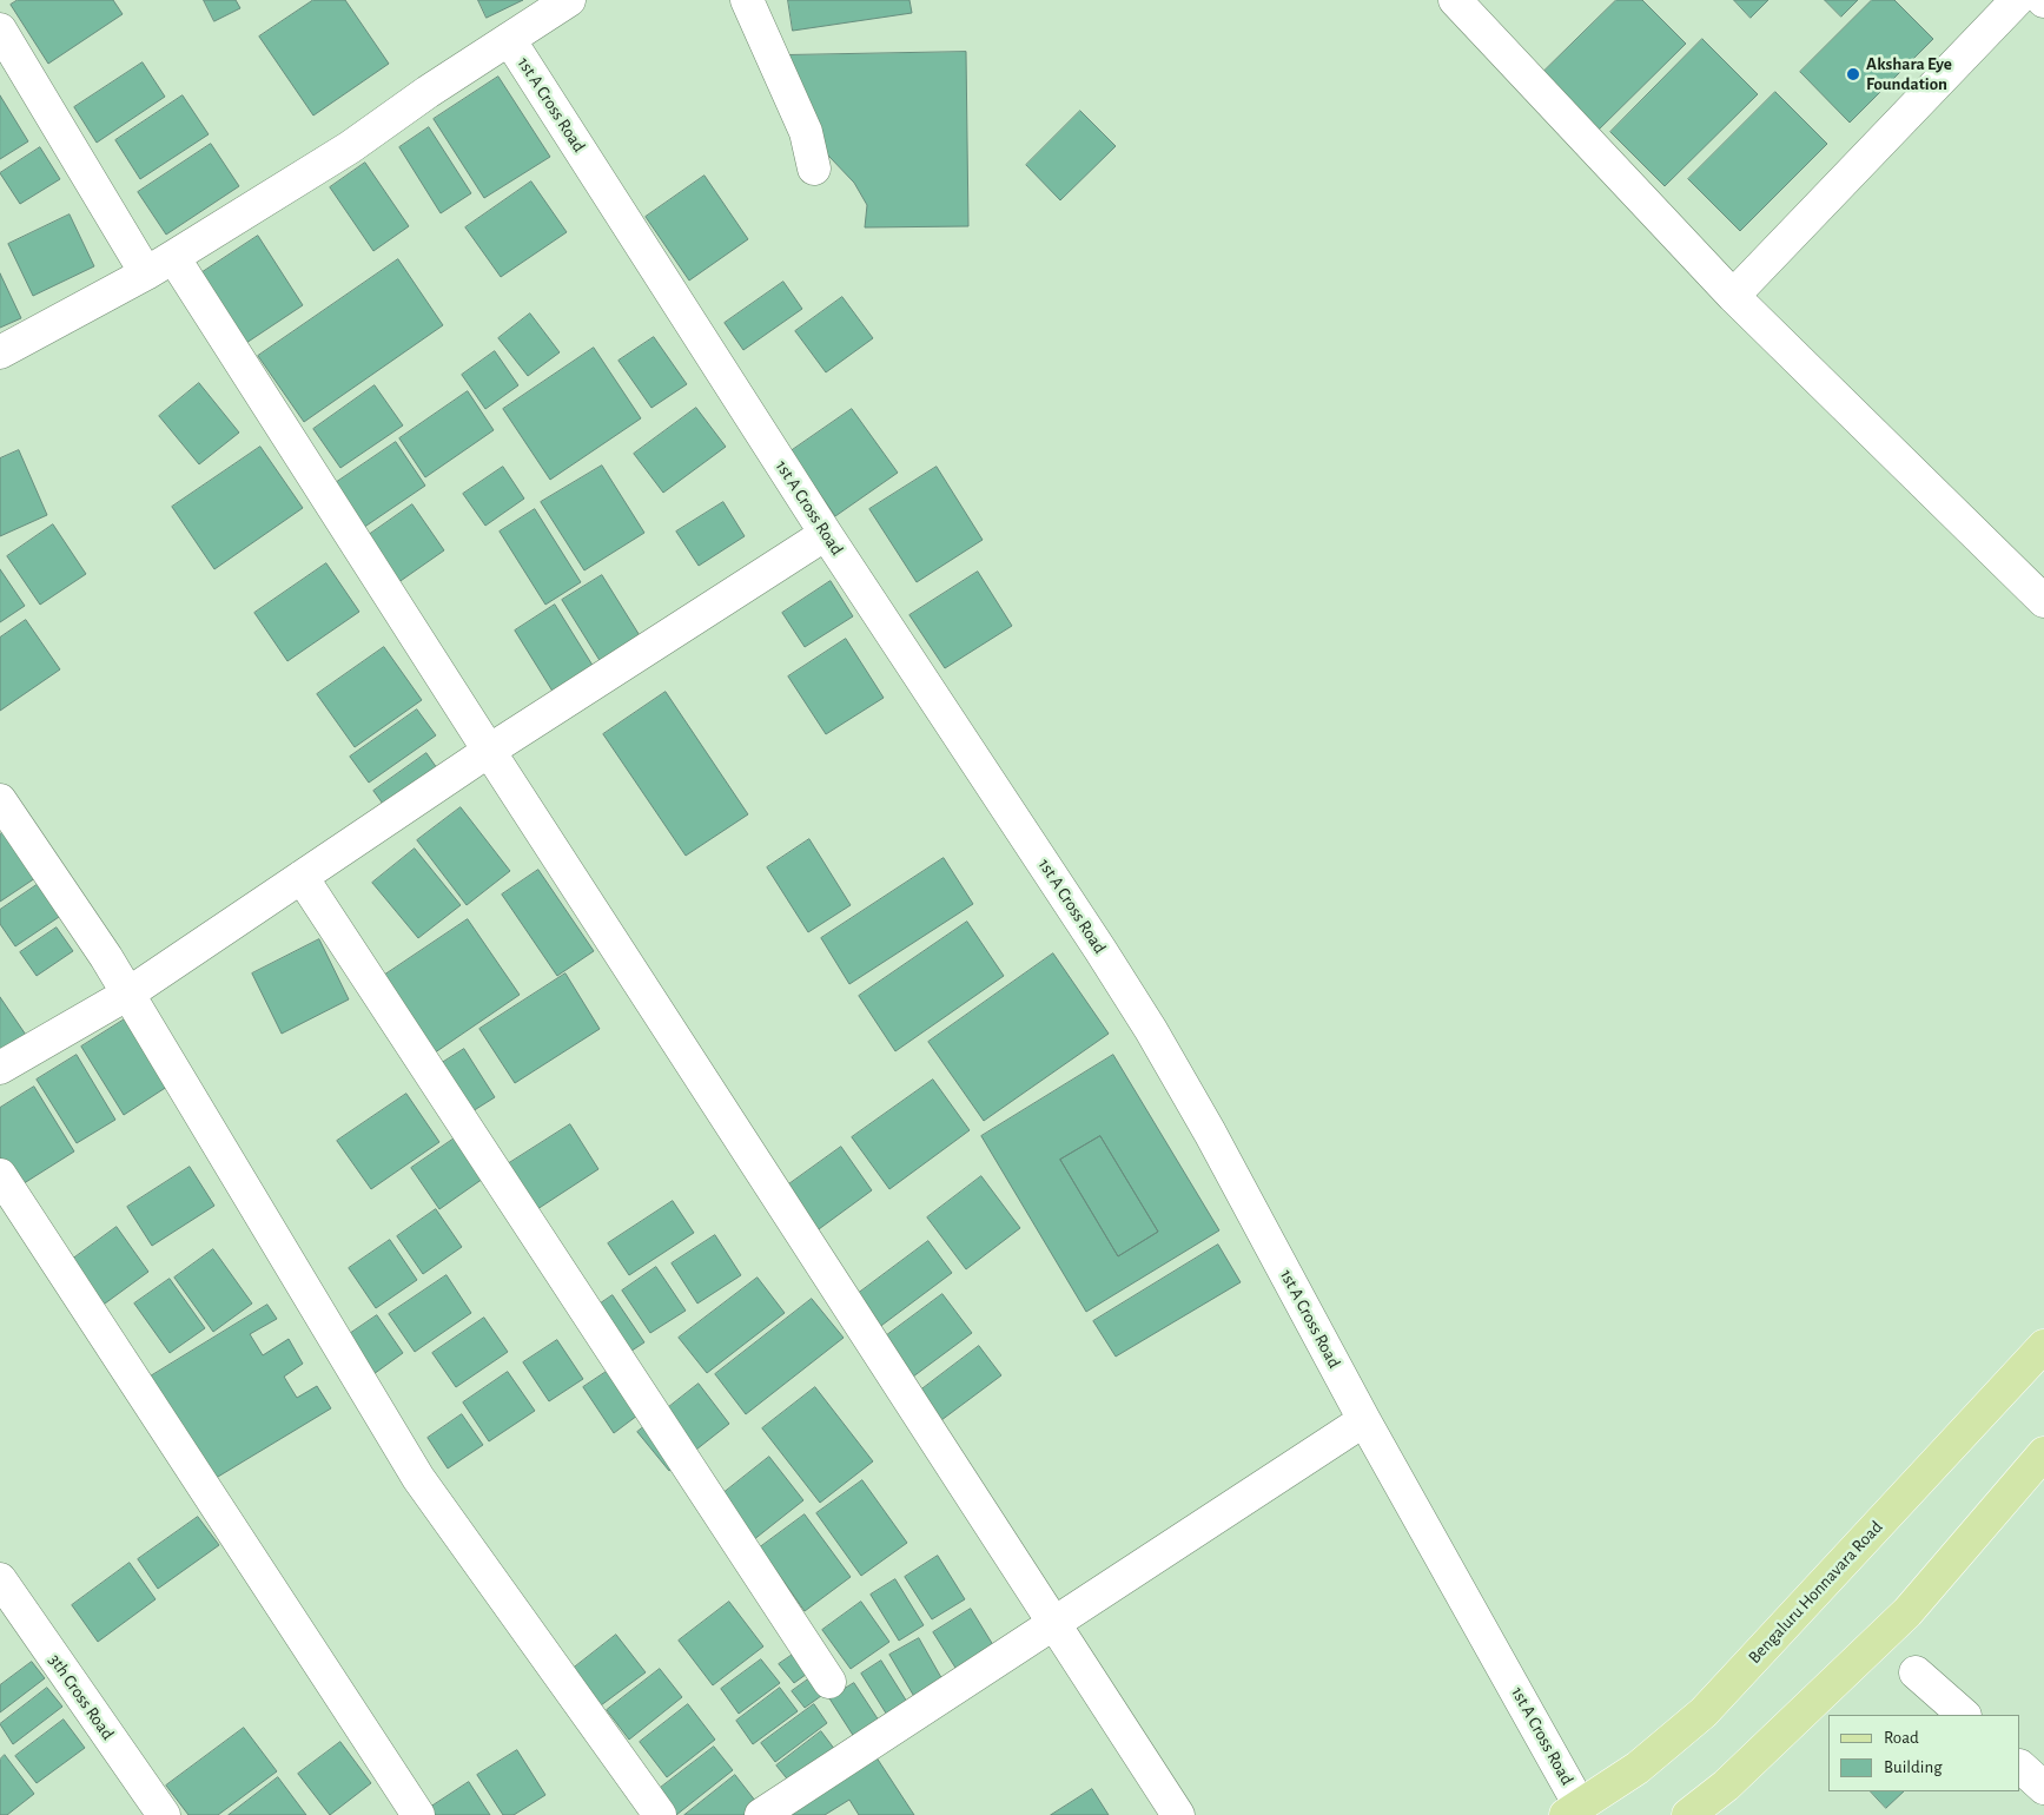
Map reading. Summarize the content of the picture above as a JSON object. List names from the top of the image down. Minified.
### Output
{"streets":{"main road":["Bengaluru Honnavara Road"],"street":["1st A Cross Road","3th Cross Road"]},"crossings":[["1st A Cross Road","Bengaluru Honnavara Road"]],"places":["Akshara Eye Foundation"],"legend":["Road","Building"]}
